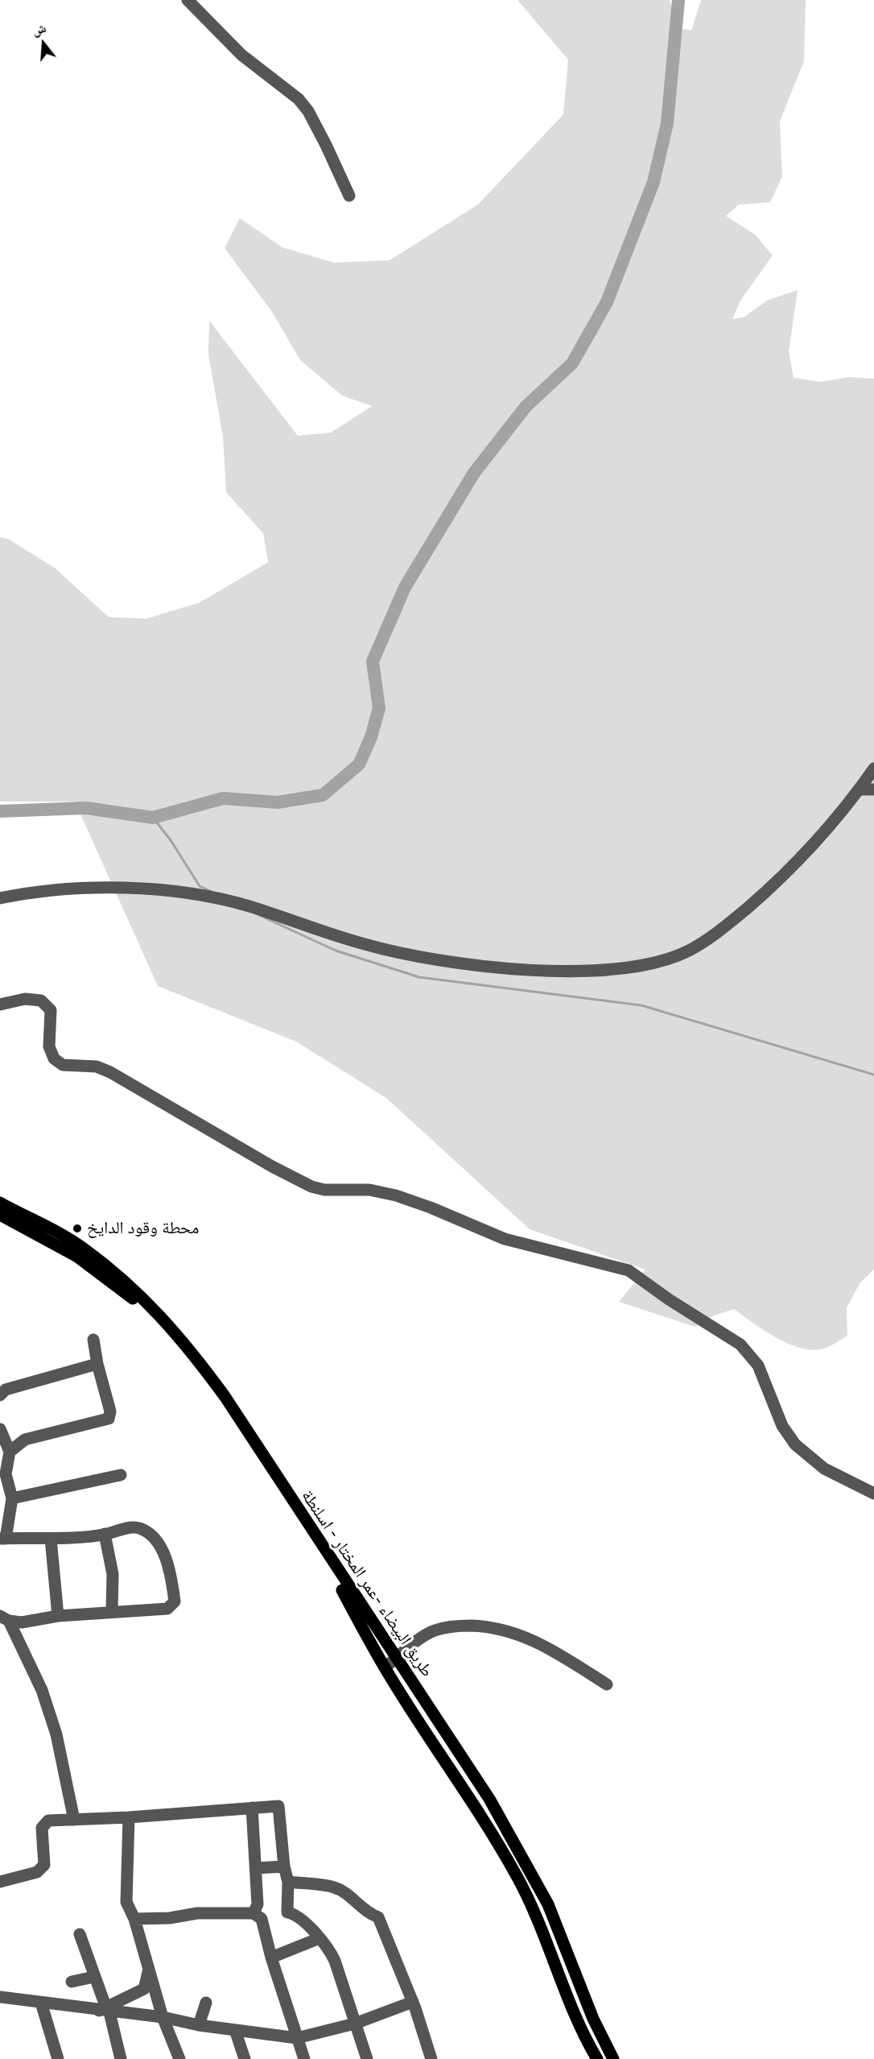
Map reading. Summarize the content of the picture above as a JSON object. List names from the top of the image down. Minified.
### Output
{"streets":{"main road":["طريق البيضاء -عمر المختار - اسلنطة"]},"places":["محطة وقود الدايخ"],"north":"top"}
